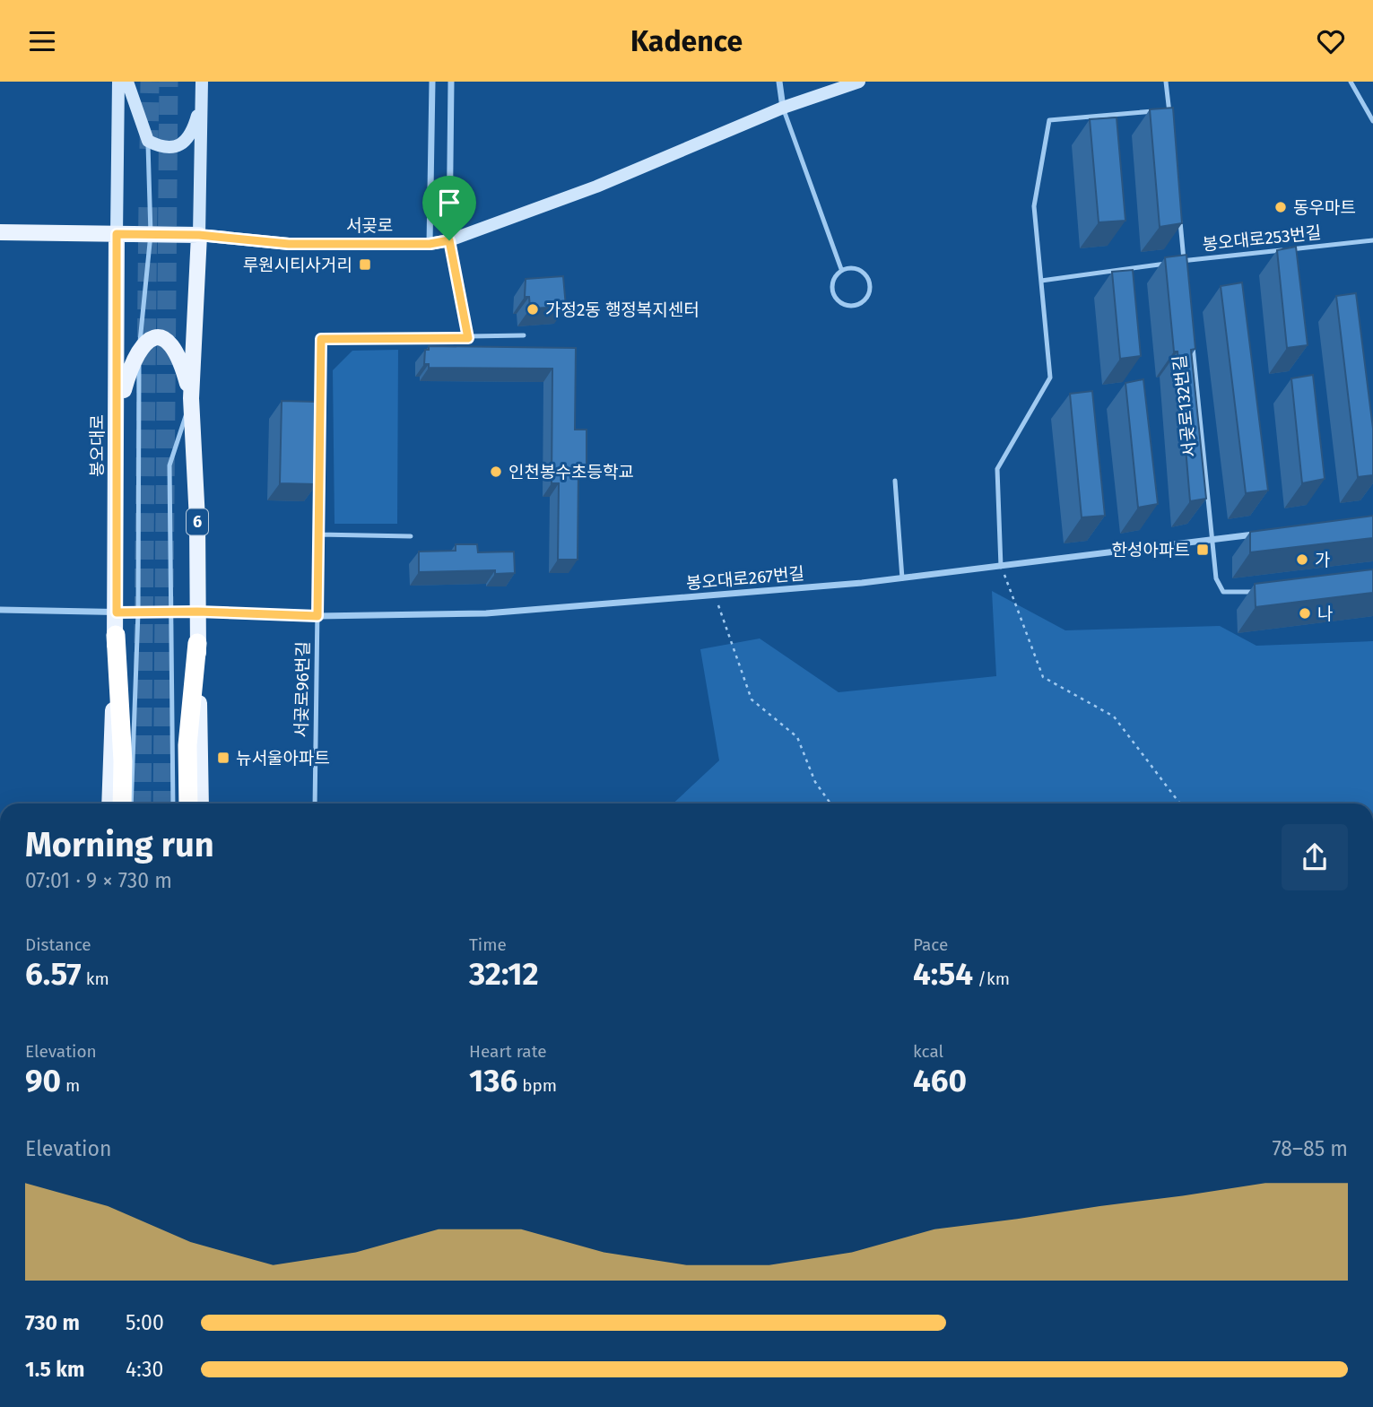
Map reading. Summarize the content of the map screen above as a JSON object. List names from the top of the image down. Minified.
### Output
{"streets":{"main road":["서곶로","봉오대로","6"],"street":["봉오대로267번길"],"lane":["봉오대로253번길","서곶로132번길","서곷로96번길"]},"crossings":[["서곶로","봉오대로"],["서곶로","6"],["서곶로132번길","봉오대로267번길"],["봉오대로","봉오대로267번길"],["6","봉오대로267번길"],["봉오대로267번길","서곷로96번길"]],"places":{"other":["동우마트","가정2동 행정복지센터","인천봉수초등학교","가","나"],"transit":["루원시티사거리","한성아파트","뉴서울아파트"]},"page":{"header":"Kadence","heading":["Morning run","07:01 · 9 × 730 m"],"stats":[["Distance","6.57 km"],["Time","32:12"],["Pace","4:54 /km"],["Elevation","90 m"],["Heart rate","136 bpm"],["kcal","460"]],"chart":["Elevation","78–85 m"],"list":[{"name":"730 m","note":"5:00"},{"name":"1.5 km","note":"4:30"}]}}
